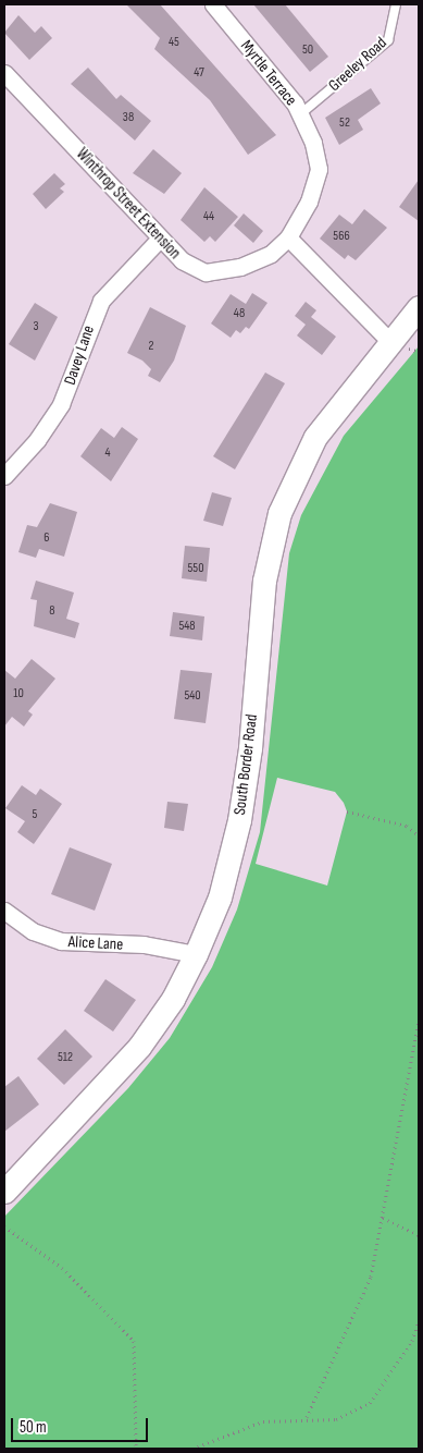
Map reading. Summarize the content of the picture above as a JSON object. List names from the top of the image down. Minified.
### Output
{"streets":{"main road":["South Border Road"],"street":["Myrtle Terrace","Winthrop Street Extension","Davey Lane","Alice Lane"],"lane":["Greeley Road"]},"crossings":[["Greeley Road","Myrtle Terrace"],["Myrtle Terrace","Winthrop Street Extension"],["Winthrop Street Extension","Davey Lane"],["South Border Road","Alice Lane"]],"house_numbers":["45","50","47","38","52","44","566","48","3","2","4","6","550","8","548","10","540","5","512"],"scale_bar":"50 m"}
